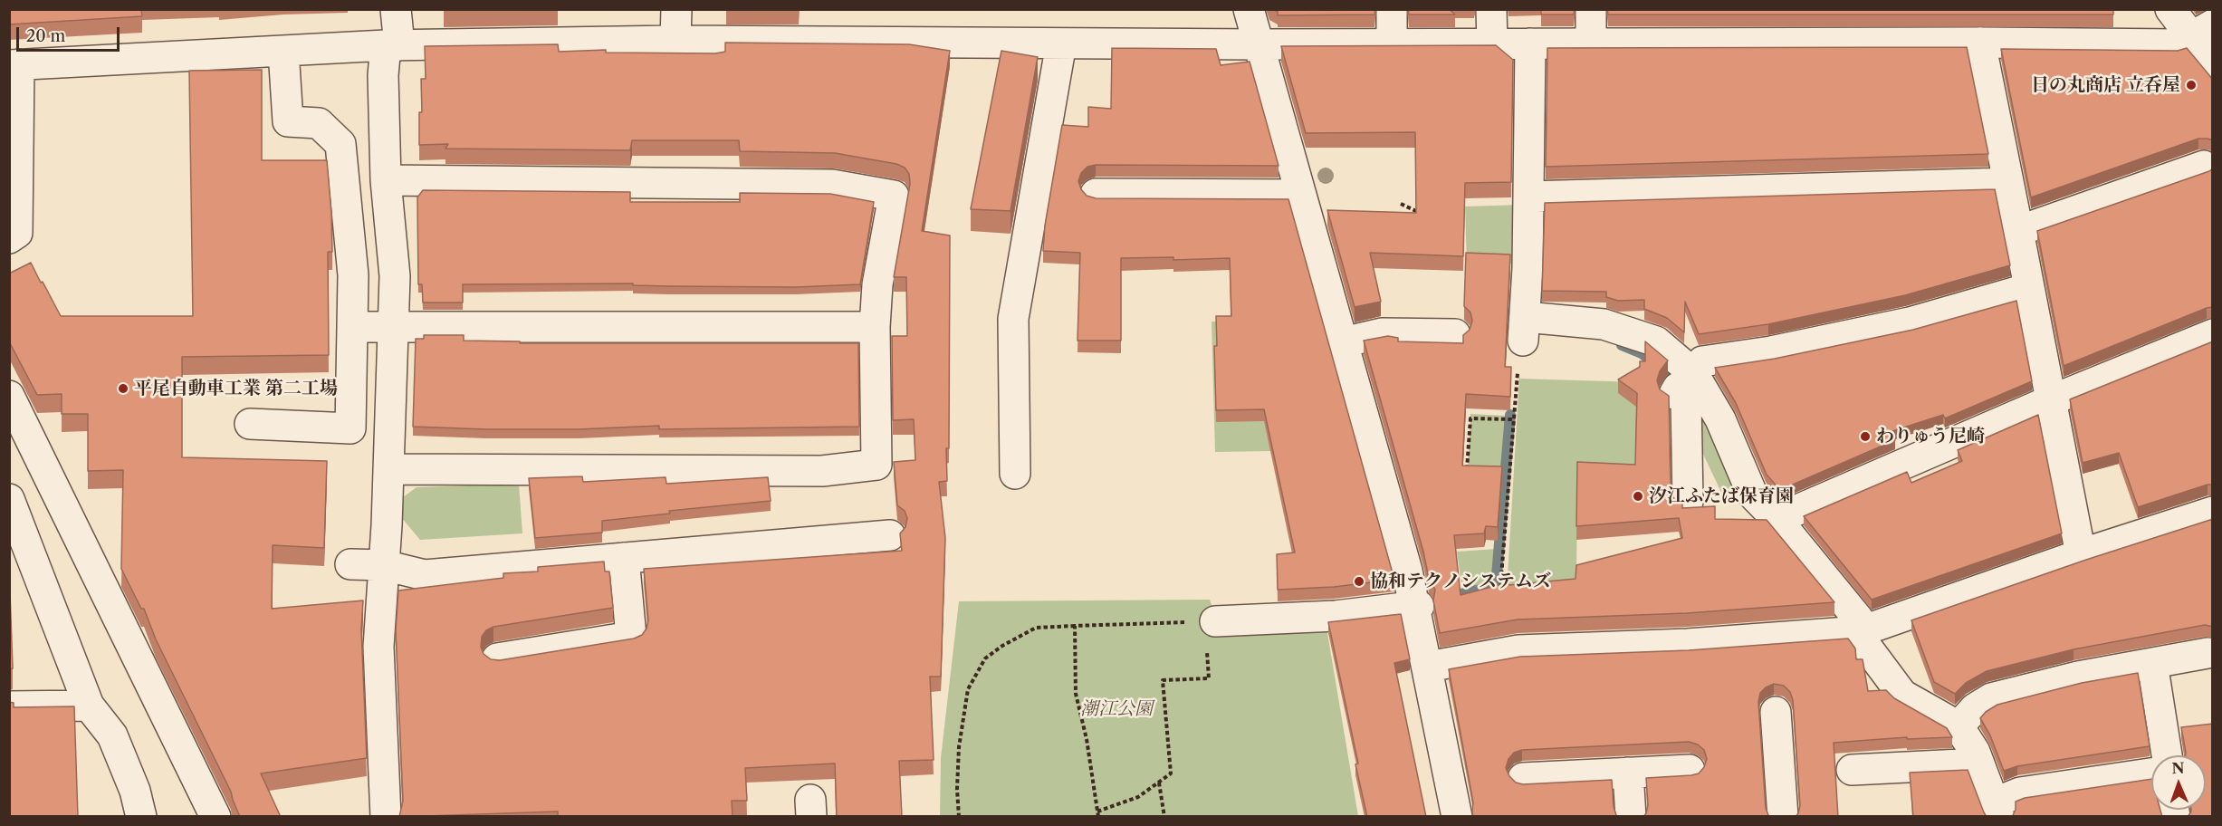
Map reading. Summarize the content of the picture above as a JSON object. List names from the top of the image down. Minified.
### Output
{"parks":["潮江公園"],"places":["日の丸商店 立呑屋","平尾自動車工業 第二工場","わりゅう尼崎","汐江ふたば保育園","協和テクノシステムズ"],"scale_bar":"20 m","north":"top"}
